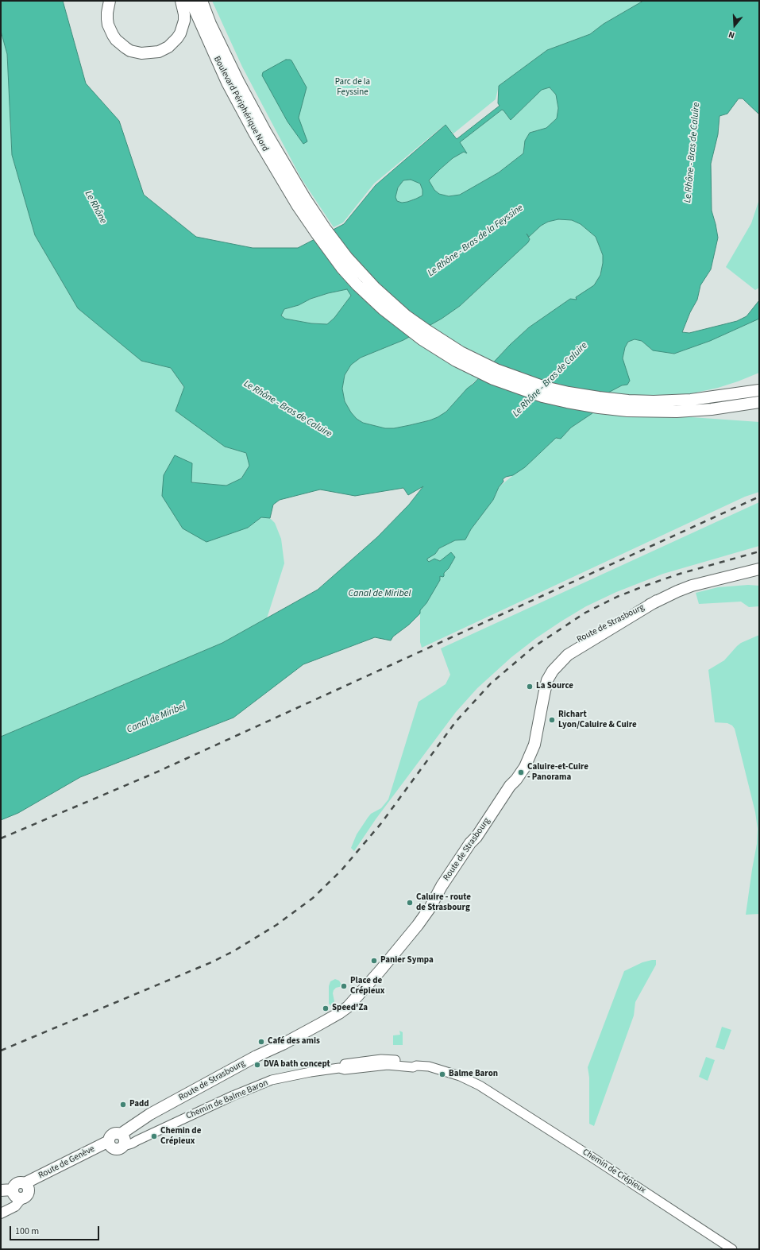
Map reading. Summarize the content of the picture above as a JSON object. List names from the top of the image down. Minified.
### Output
{"streets":{"main road":["Boulevard Périphérique Nord","Route de Strasbourg","Route de Genève"],"street":["Chemin de Balme Baron","Chemin de Crépieux"]},"crossings":[["Route de Strasbourg","Chemin de Balme Baron"],["Route de Strasbourg","Route de Genève"],["Chemin de Balme Baron","Chemin de Crépieux"]],"water":["Le Rhône - Bras de Caluire","Le Rhône","Le Rhône - Bras de la Feyssine","Canal de Miribel"],"parks":["Parc de la Feyssine"],"places":["La Source","Richart Lyon/Caluire & Cuire","Caluire-et-Cuire - Panorama","Caluire - route de Strasbourg","Panier Sympa","Place de Crépieux","Speed'Za","Café des amis","DVA bath concept","Balme Baron","Padd","Chemin de Crépieux"],"scale_bar":"100 m","north":"bottom"}
